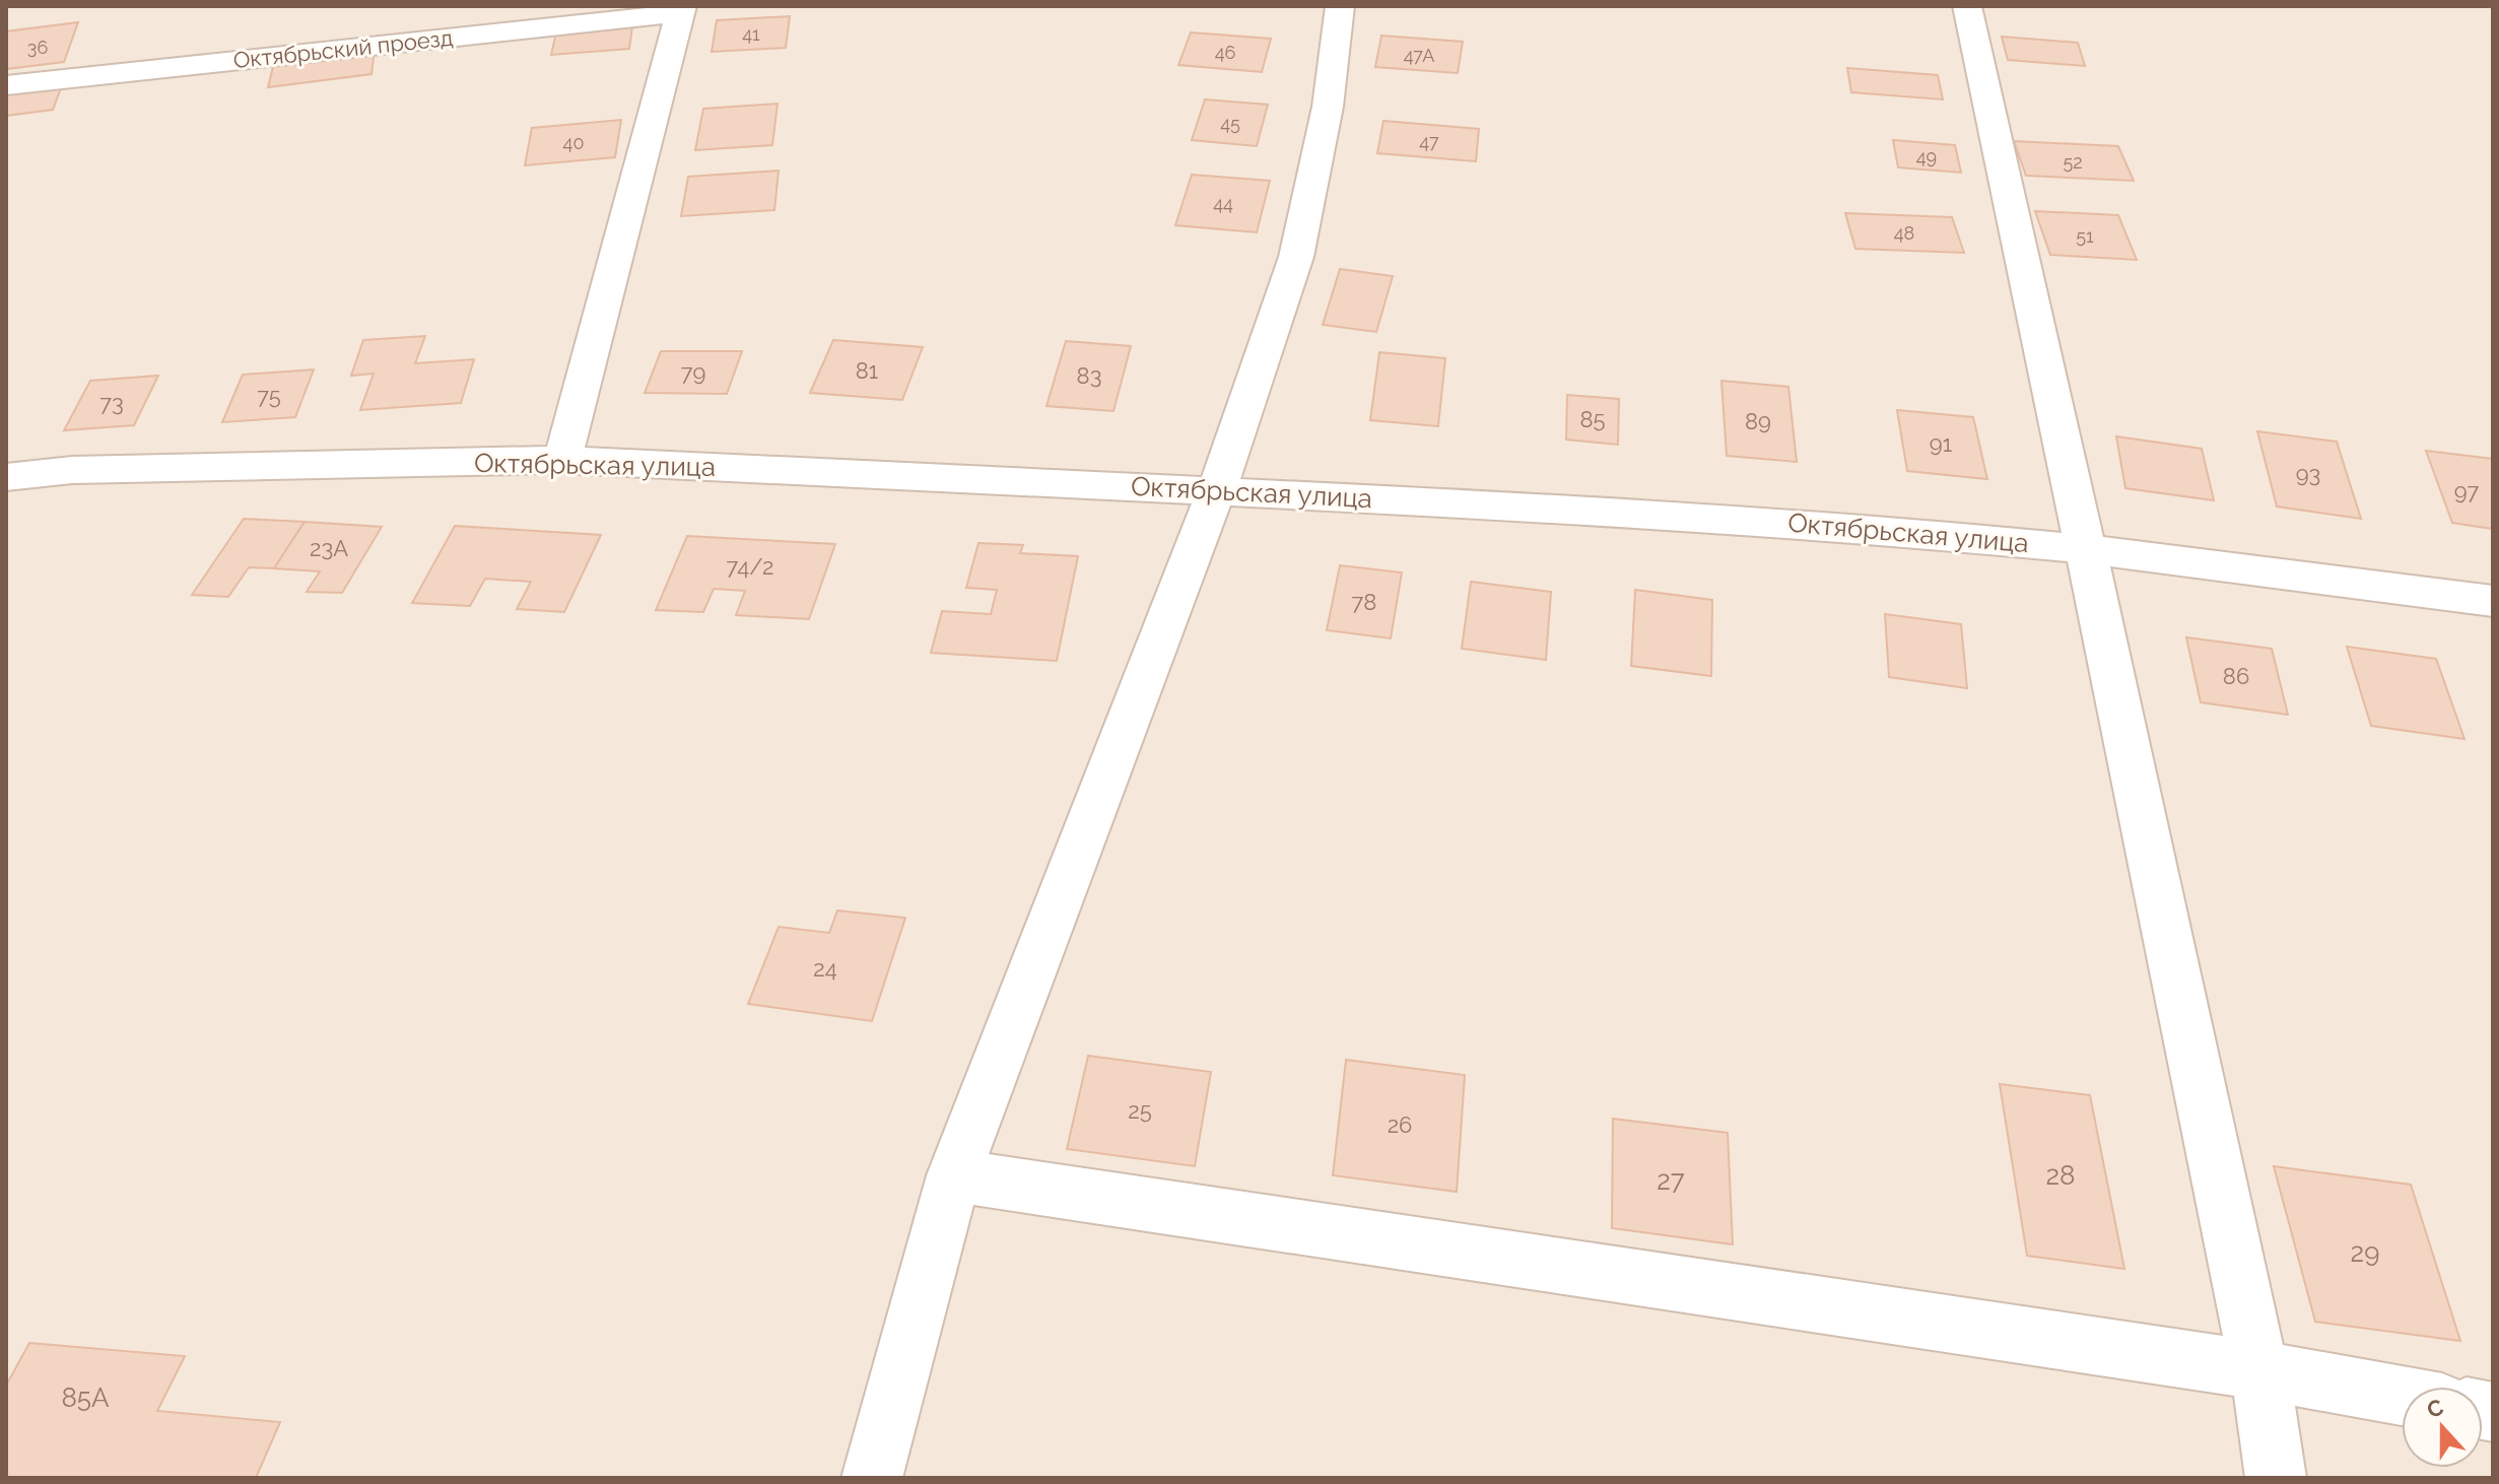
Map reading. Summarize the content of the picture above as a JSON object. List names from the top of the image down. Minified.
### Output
{"streets":{"street":["Октябрьский проезд","Октябрьская улица"]},"house_numbers":["41","36","46","47А","45","47","40","49","52","44","48","51","81","79","83","75","73","85","89","91","93","97","23А","74/2","78","86","24","25","26","28","27","29","85А"],"north":"top"}
